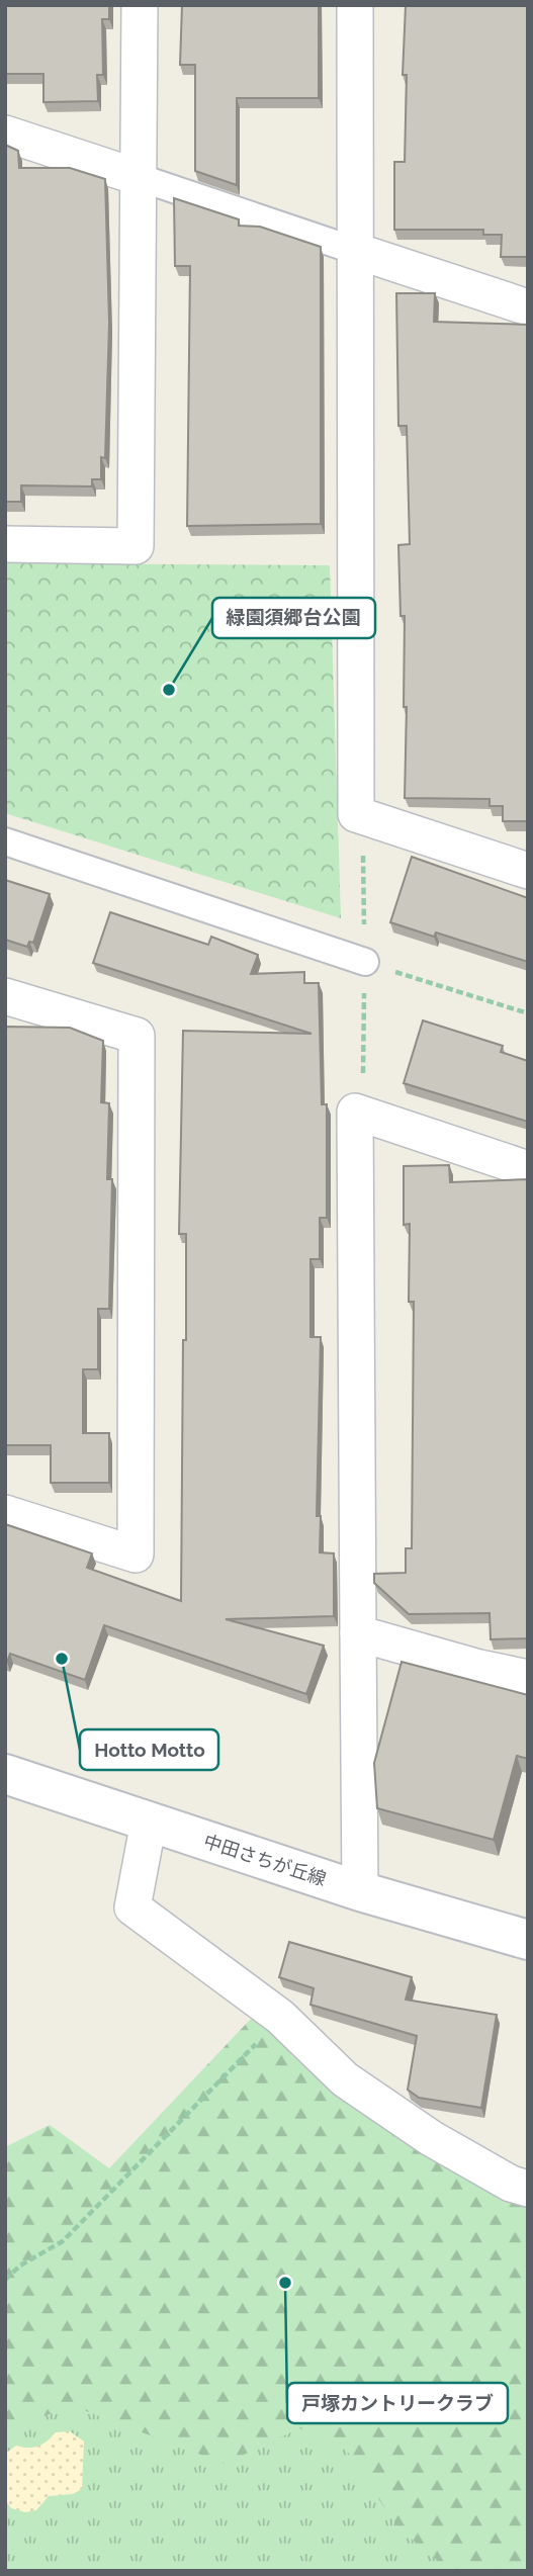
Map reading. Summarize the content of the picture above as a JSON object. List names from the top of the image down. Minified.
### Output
{"streets":{"street":["中田さちが丘線"]},"places":["緑園須郷台公園","Hotto Motto","戸塚カントリークラブ"]}
